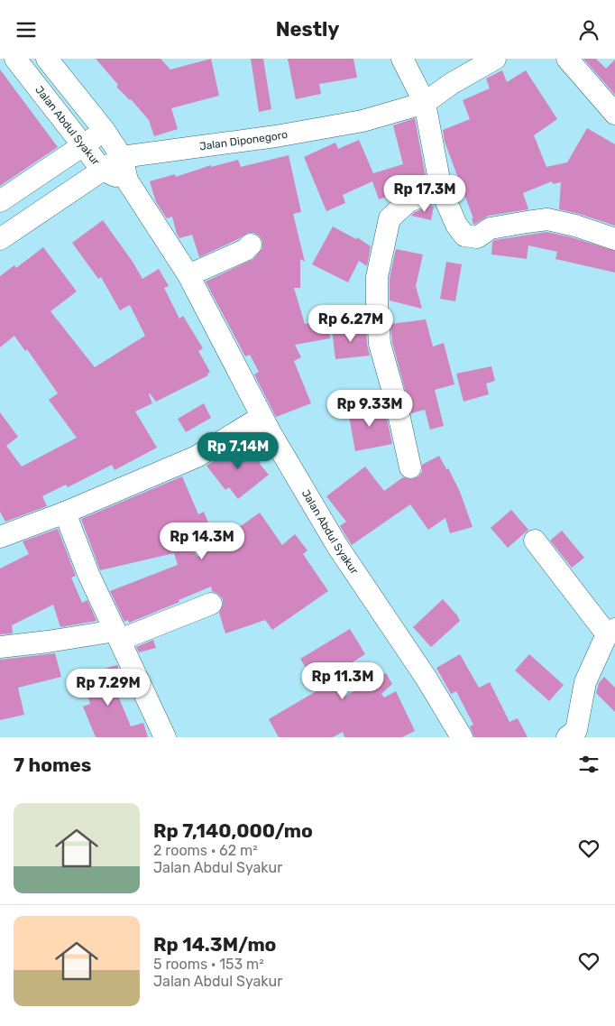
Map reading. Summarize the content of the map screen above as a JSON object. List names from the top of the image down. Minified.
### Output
{"streets":{"street":["Jalan Abdul Syakur","Jalan Diponegoro"]},"crossings":[["Jalan Abdul Syakur","Jalan Diponegoro"]],"page":{"header":"Nestly","price":["Rp 17.3M","Rp 6.27M","Rp 9.33M","Rp 7.14M","Rp 14.3M","Rp 11.3M","Rp 7.29M"],"heading":"7 homes","list":[{"name":"Rp 7,140,000/mo","note":"2 rooms · 62 m² · Jalan Abdul Syakur"},{"name":"Rp 14.3M/mo","note":"5 rooms · 153 m² · Jalan Abdul Syakur"}]}}
